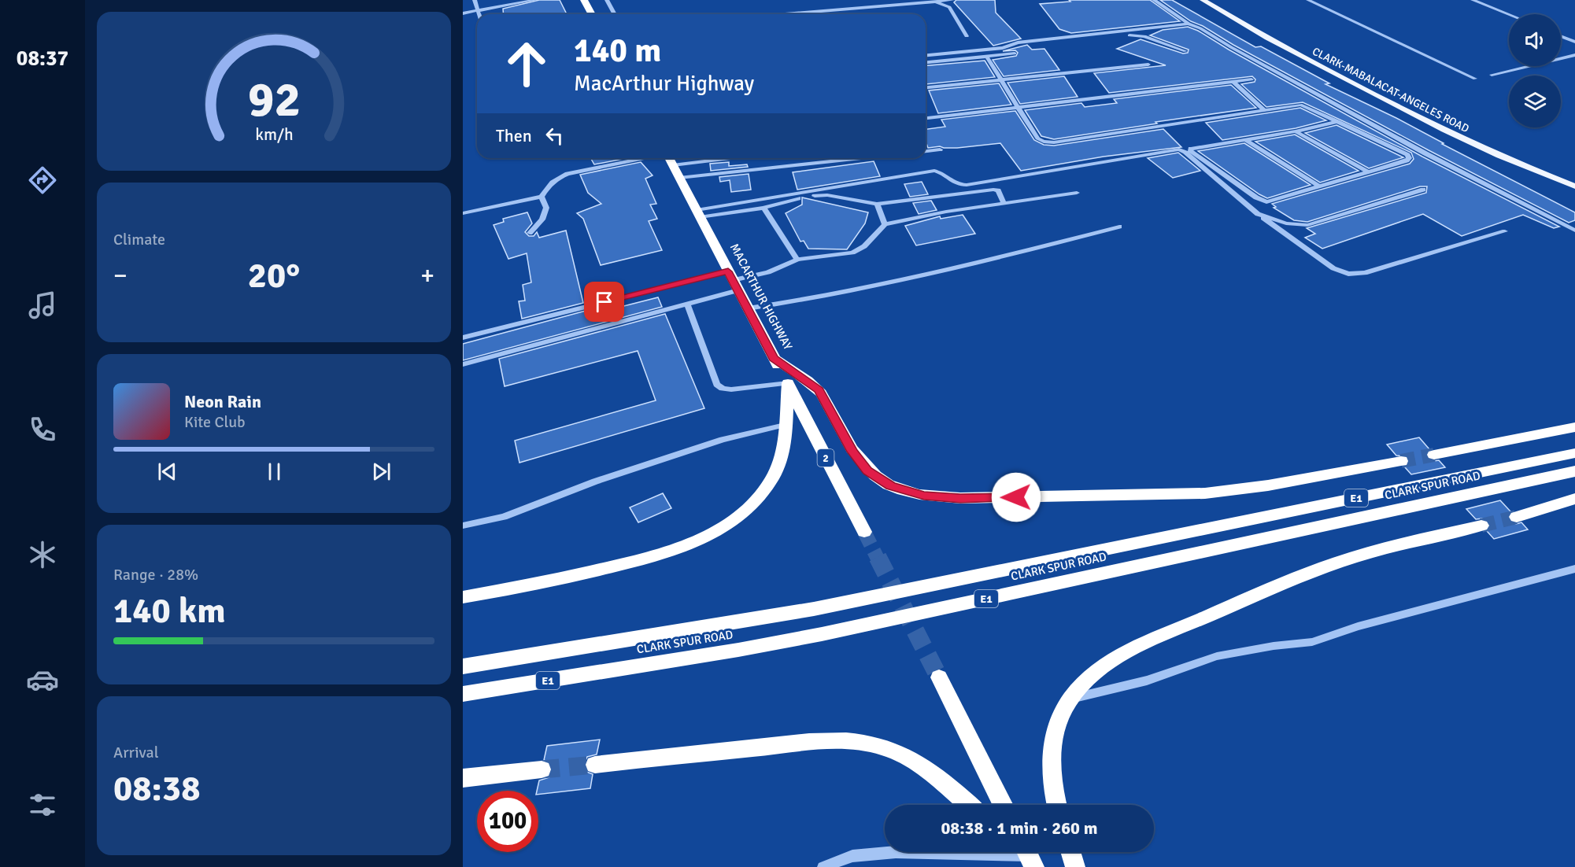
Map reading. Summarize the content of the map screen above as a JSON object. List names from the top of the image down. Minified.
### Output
{"streets":{"highway":["MACARTHUR HIGHWAY","2","CLARK SPUR ROAD","E1"],"main road":["CLARK-MABALACAT-ANGELES ROAD"]},"page":{"tabs":"08:37","turn":["140 m","MacArthur Highway"],"then":"Then","tile":["Climate",["Range · 28%","140 km"],["Arrival","08:38"]],"heat":["−","20°","+"],"song":["Neon Rain","Kite Club"],"limit":"100","trip":"08:38 · 1 min · 260 m","gauge":["92","km/h"]}}
